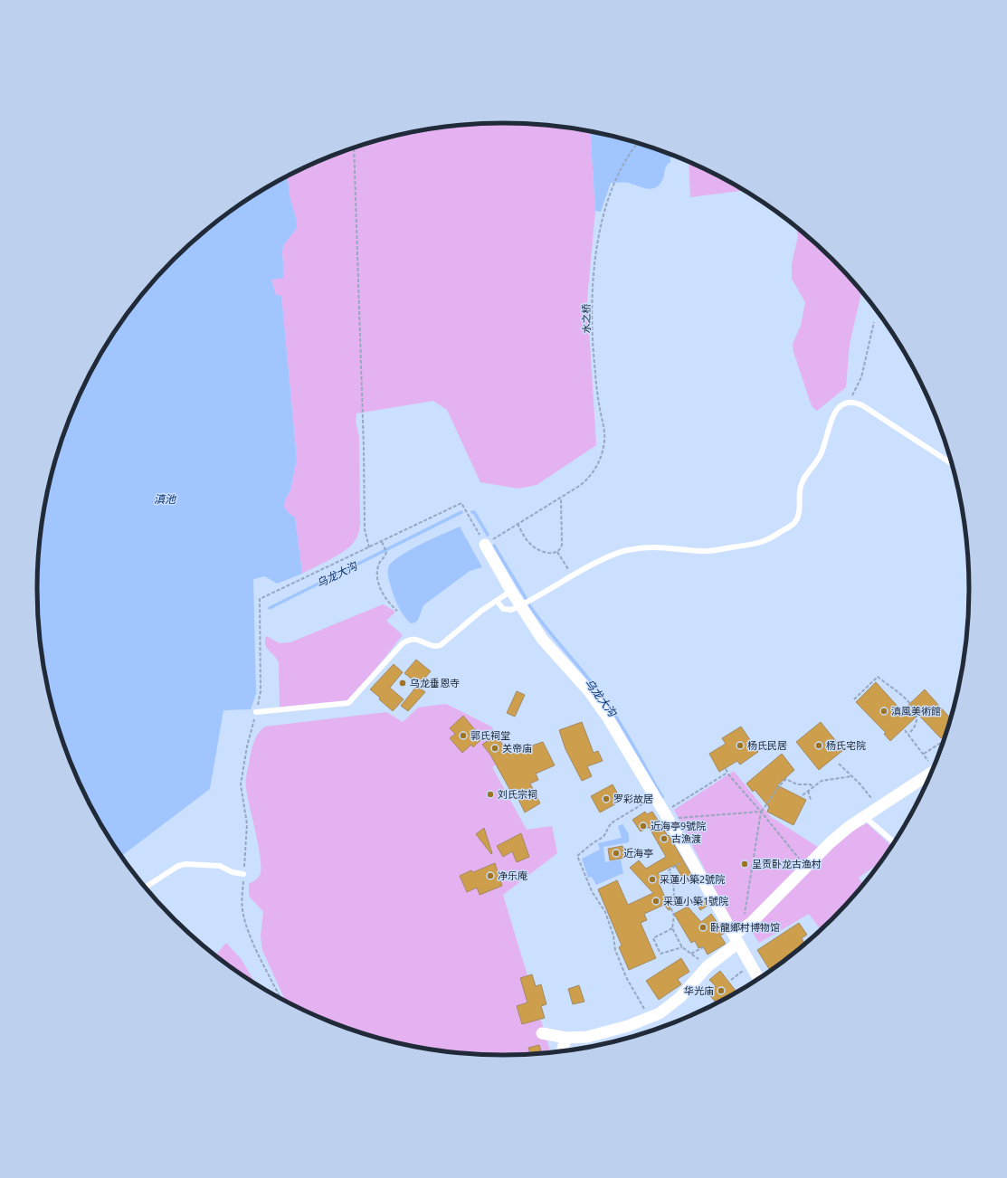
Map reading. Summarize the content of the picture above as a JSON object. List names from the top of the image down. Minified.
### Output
{"streets":{"path":["水之桥"]},"water":["滇池","乌龙大沟"],"places":["乌龙垂恩寺","滇風美術館","郭氏祠堂","杨氏民居","杨氏宅院","关帝庙","刘氏宗祠","罗彩故居","近海亭9號院","古漁渡","近海亭","呈贡卧龙古渔村","净乐庵","采蓮小築2號院","采蓮小築1號院","卧龍鄉村博物馆","华光庙"]}
